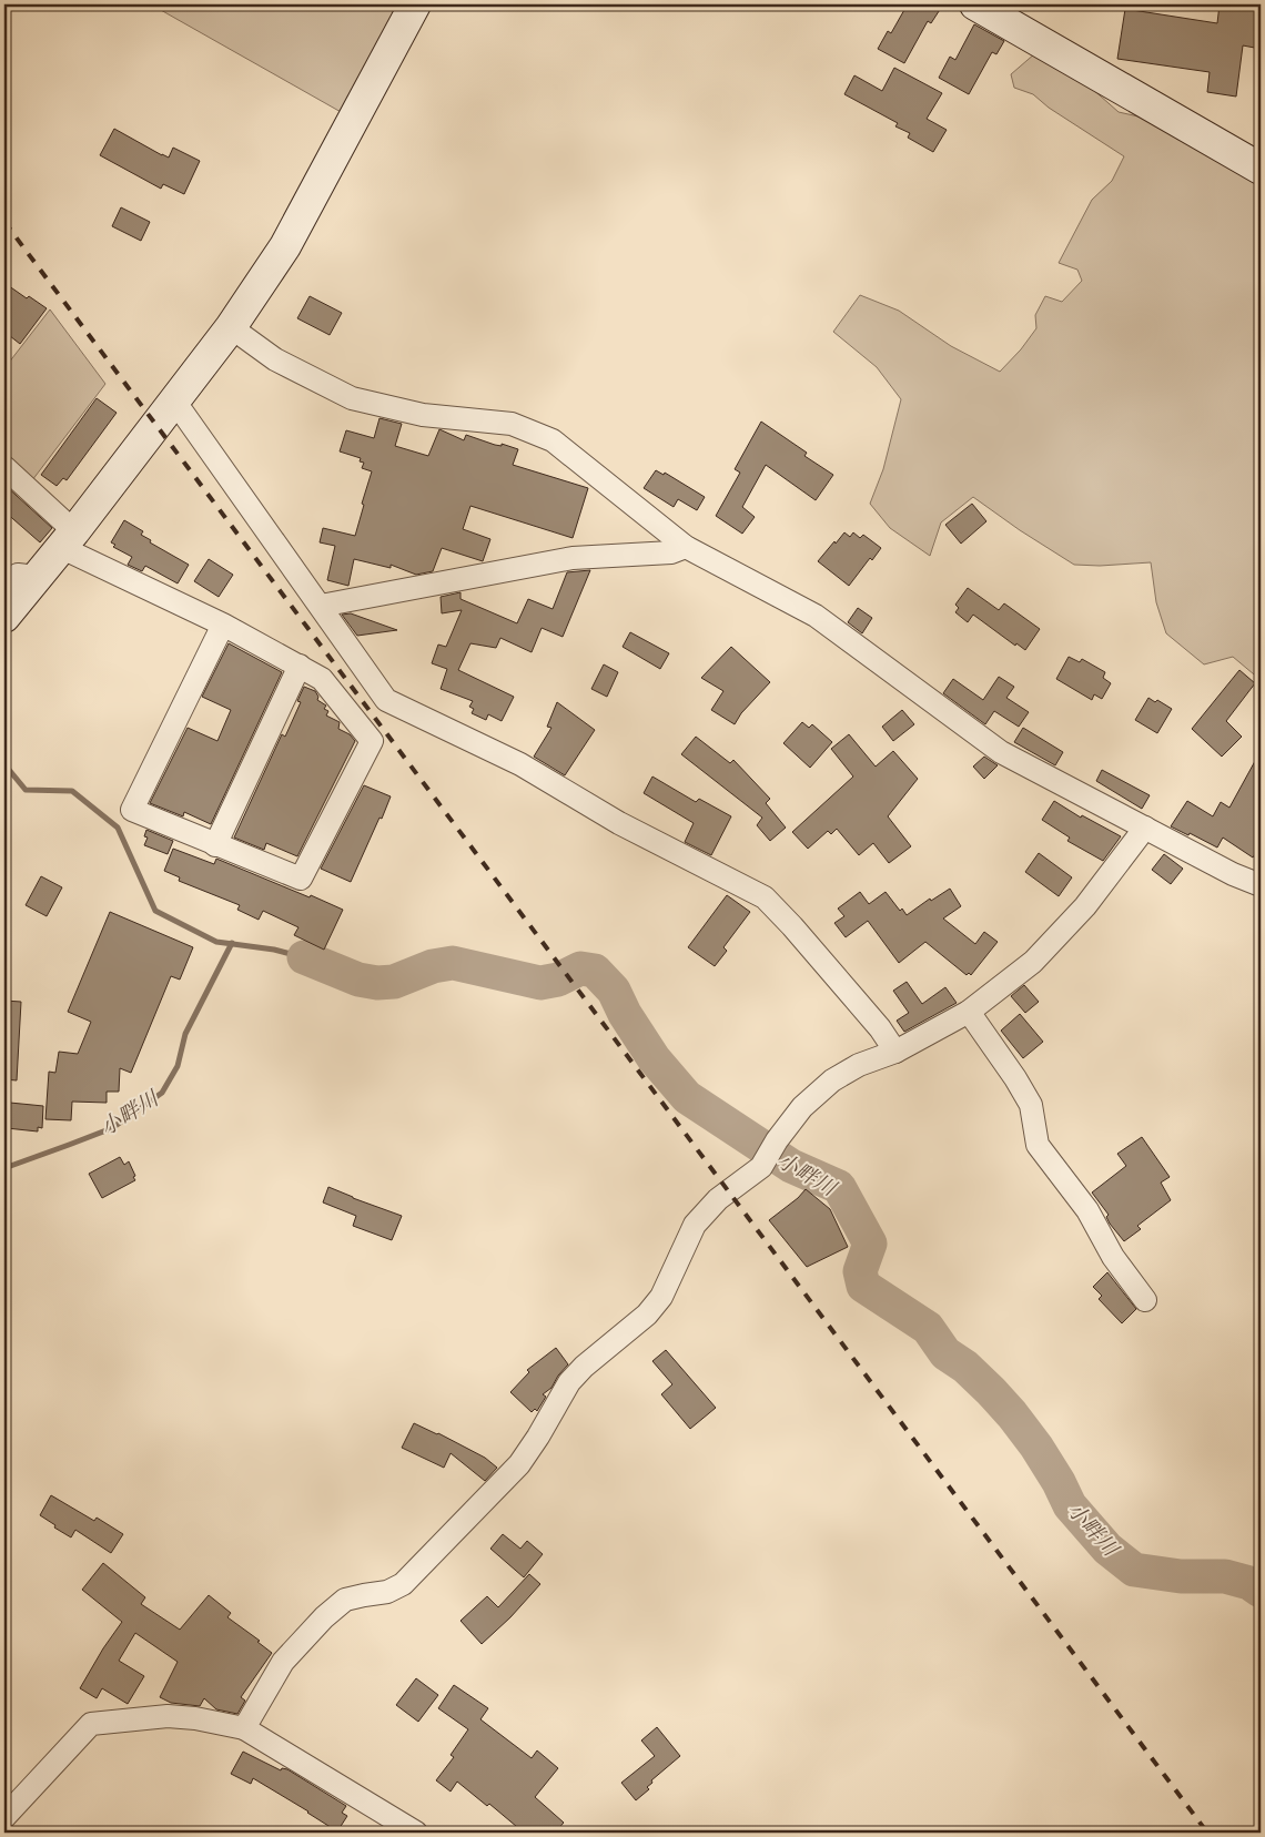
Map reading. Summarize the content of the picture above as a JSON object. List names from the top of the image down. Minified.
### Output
{"water":["小畔川"]}
